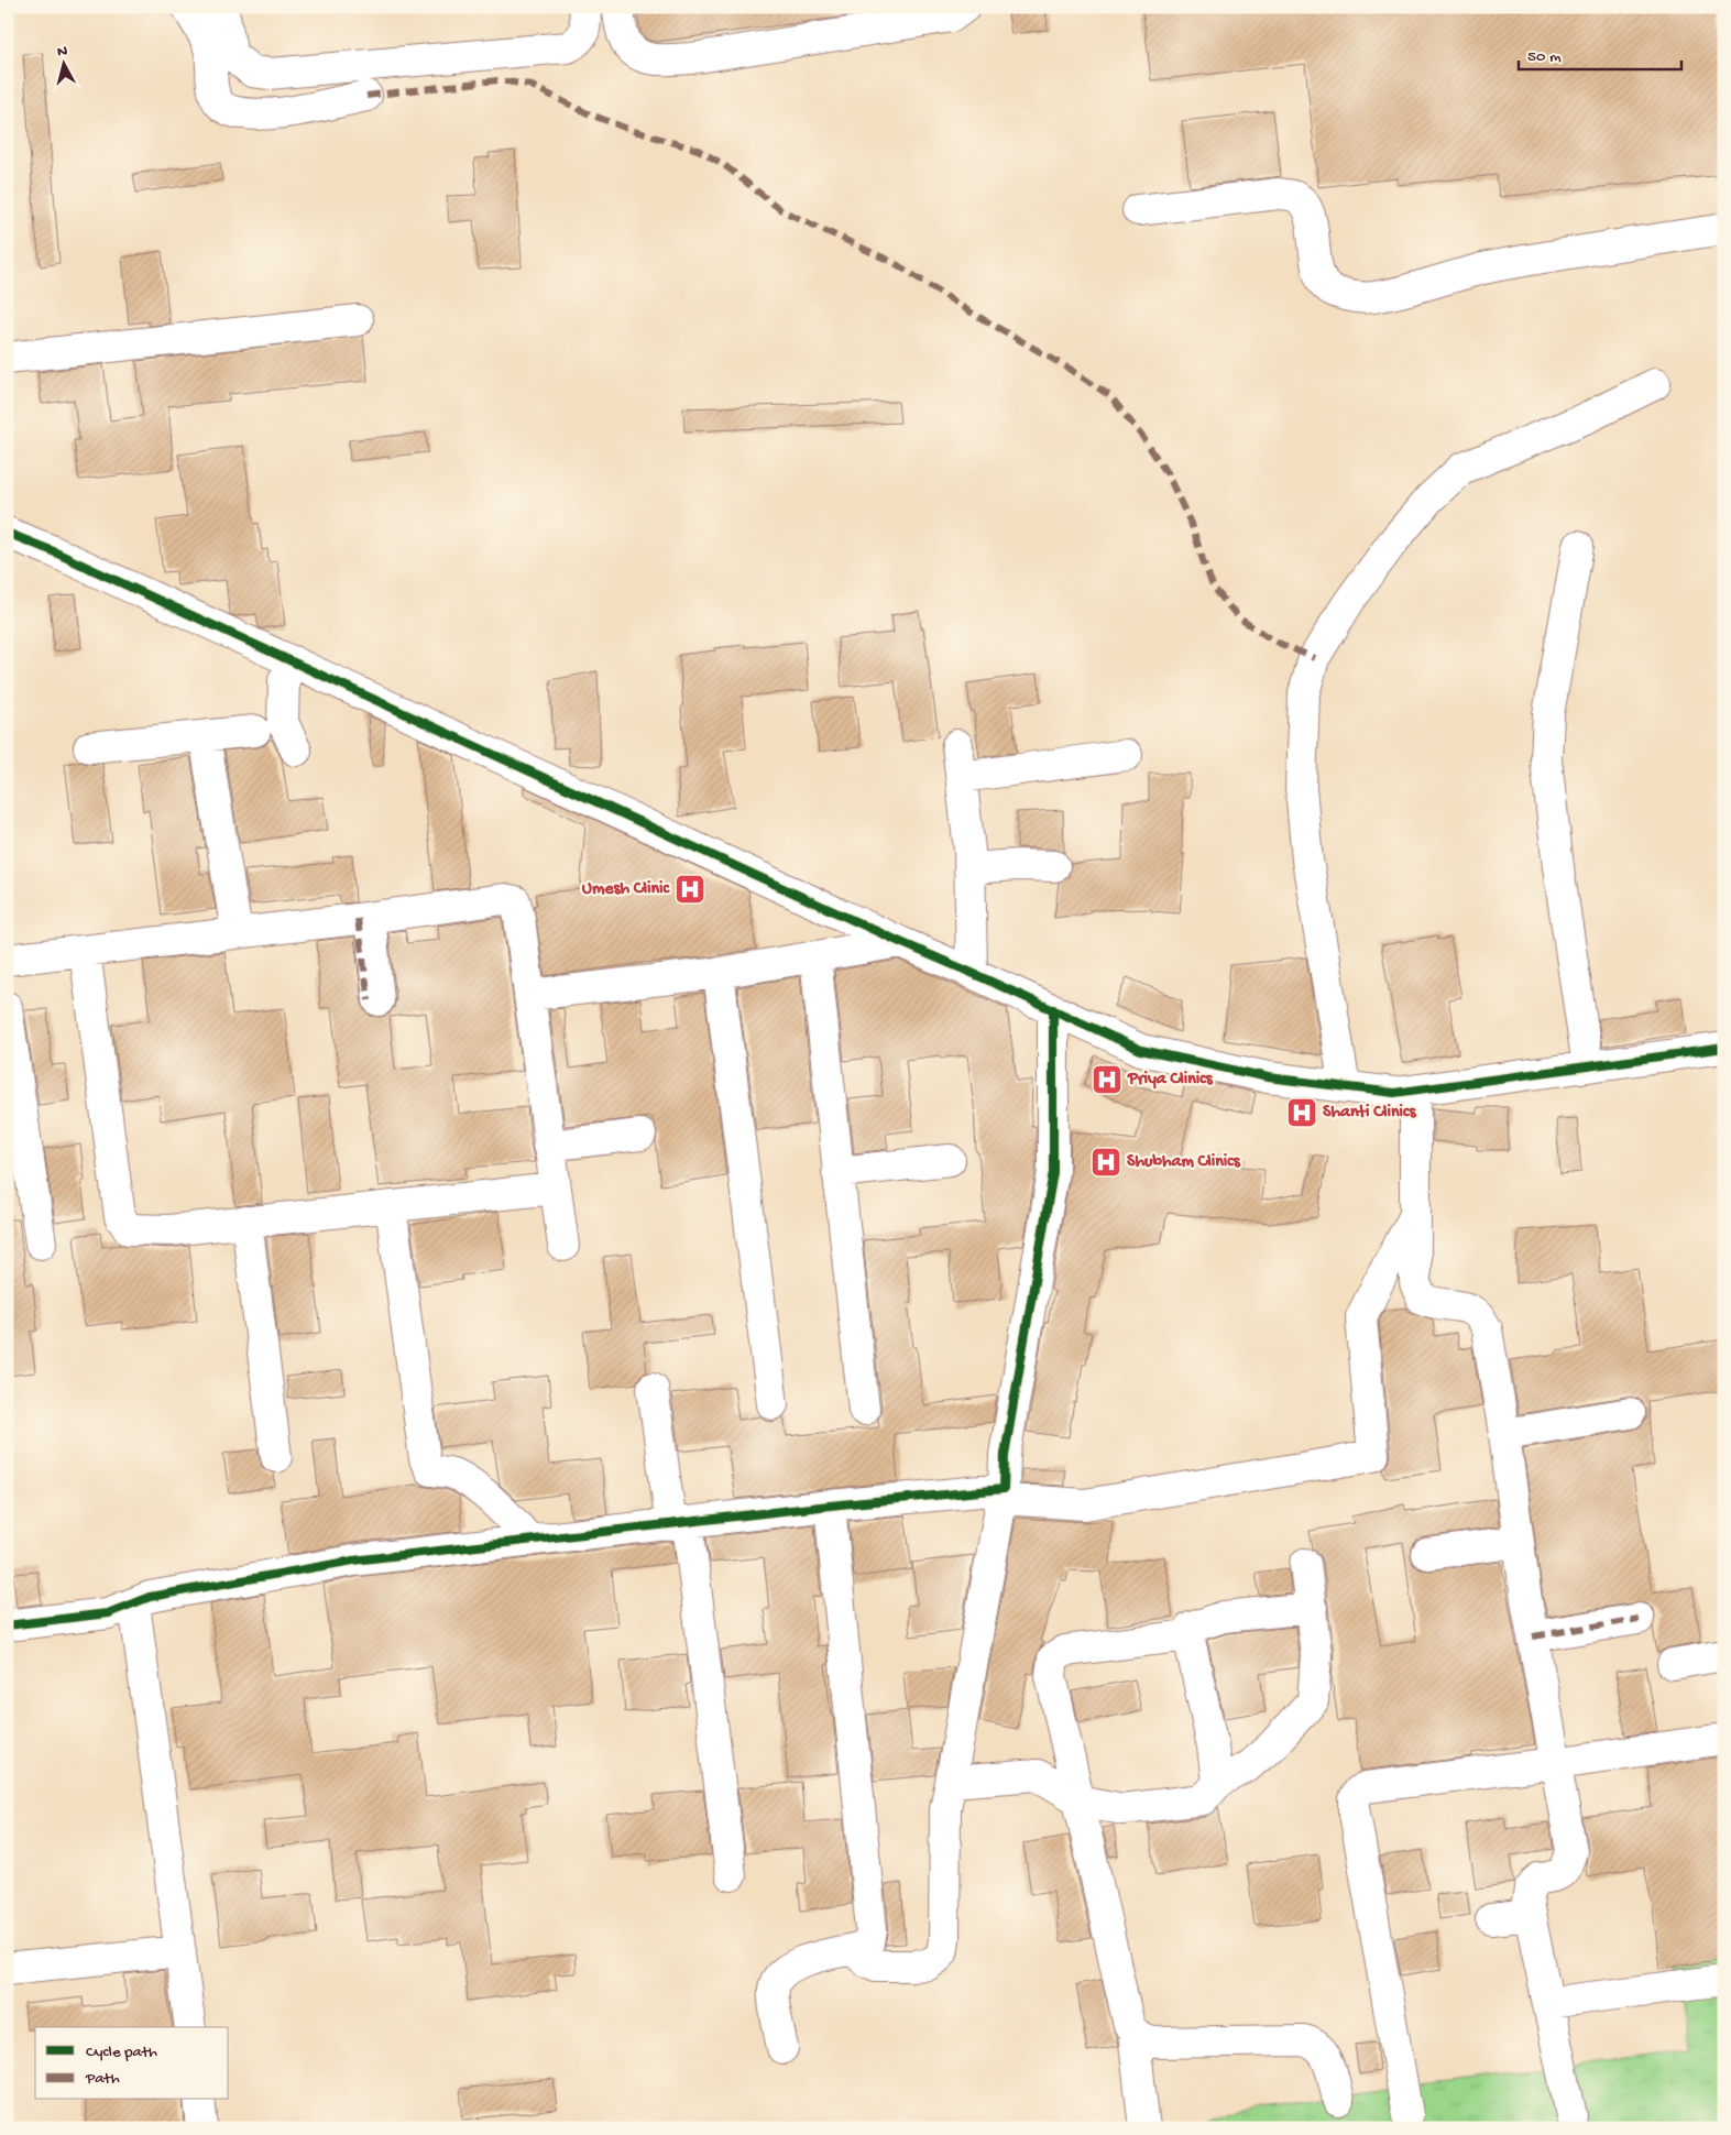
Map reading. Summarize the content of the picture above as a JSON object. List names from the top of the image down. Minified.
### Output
{"places":{"hospital":["Umesh Clinic","Priya Clinics","Shanti Clinics","Shubham Clinics"]},"legend":["Cycle path","Path"],"scale_bar":"50 m","north":"top"}
